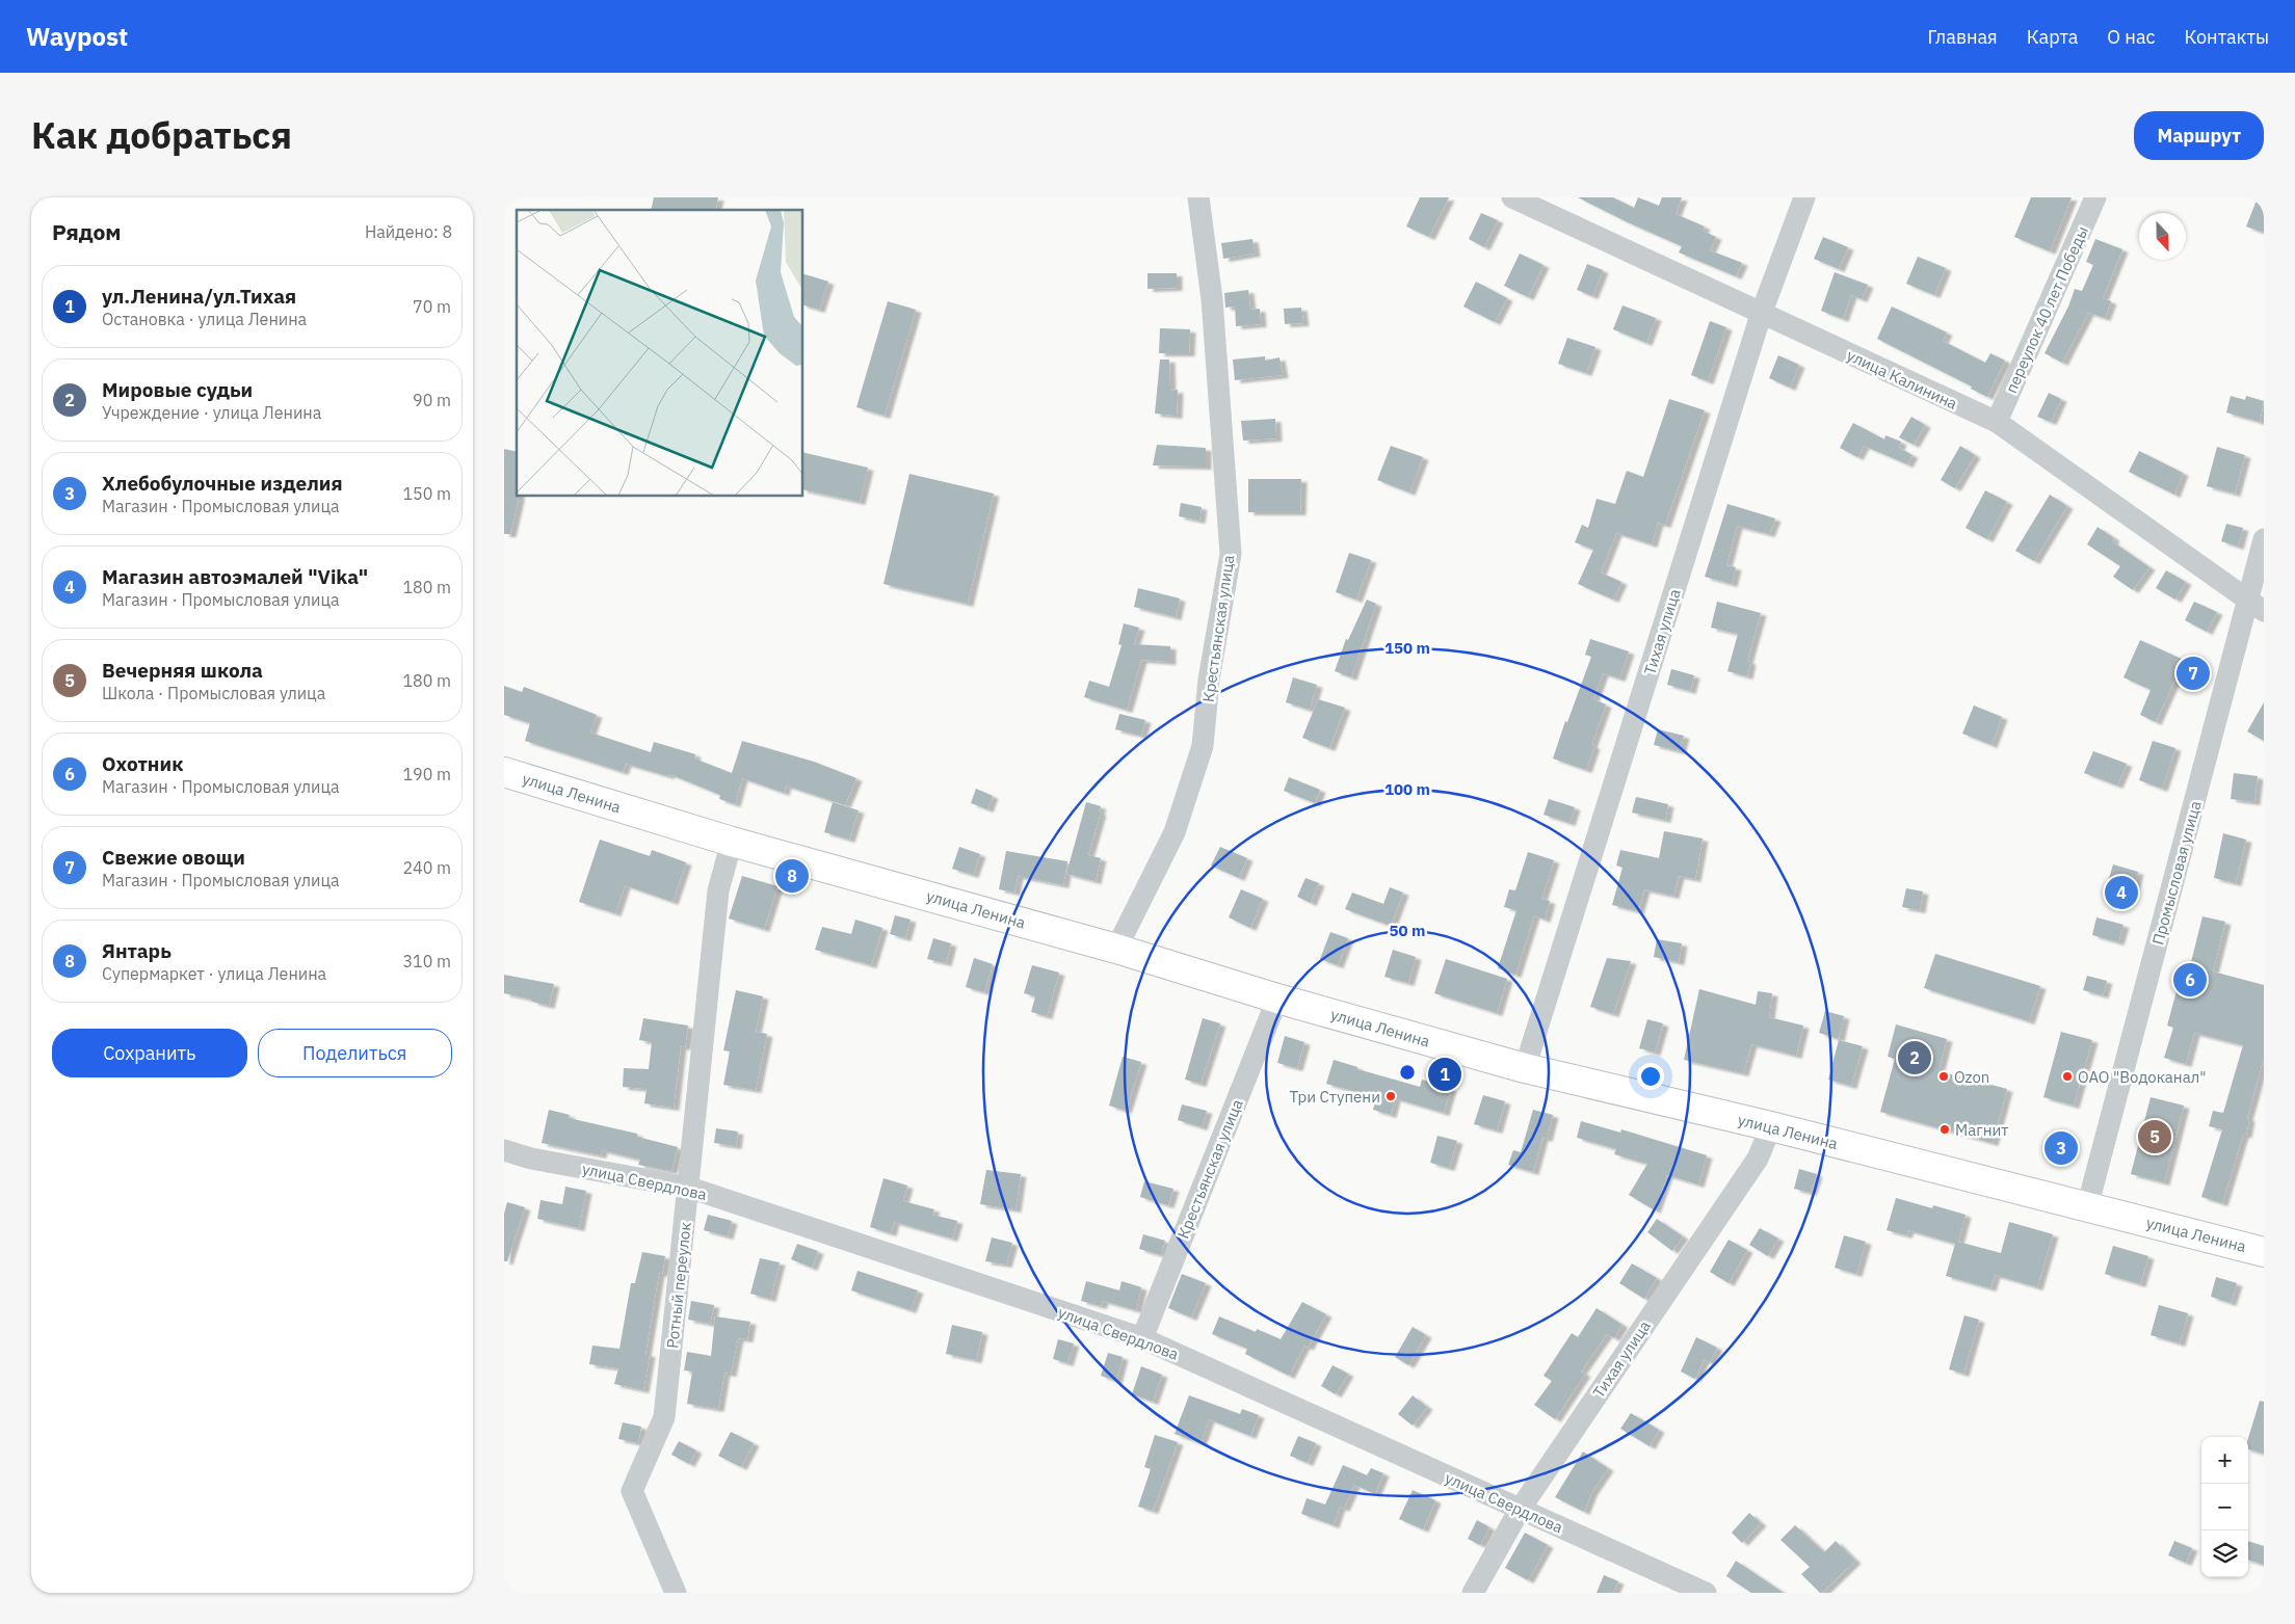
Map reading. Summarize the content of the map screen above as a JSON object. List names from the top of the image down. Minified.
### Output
{"streets":{"main road":["улица Ленина"],"street":["переулок 40 лет Победы","улица Калинина","Крестьянская улица","Тихая улица","Промысловая улица","улица Свердлова","Ротный переулок"]},"crossings":[["переулок 40 лет Победы","улица Калинина"],["улица Калинина","Тихая улица"],["улица Калинина","Промысловая улица"],["Крестьянская улица","улица Ленина"],["Крестьянская улица","улица Свердлова"],["Тихая улица","улица Ленина"],["Тихая улица","улица Свердлова"],["улица Ленина","Промысловая улица"],["улица Ленина","Ротный переулок"],["улица Свердлова","Ротный переулок"]],"places":["Ozon","ОАО \"Водоканал\"","Три Ступени","Магнит"],"north":"bottom","page":{"header":"Waypost","nav":["Главная","Карта","О нас","Контакты"],"title":"Как добраться","buttons":["Маршрут",["Сохранить","Поделиться"]],"heading":["Рядом","Найдено: 8"],"list":[{"mark":"1","name":"ул.Ленина/ул.Тихая","note":"Остановка · улица Ленина","value":"70 m"},{"mark":"2","name":"Мировые судьи","note":"Учреждение · улица Ленина","value":"90 m"},{"mark":"3","name":"Хлебобулочные изделия","note":"Магазин · Промысловая улица","value":"150 m"},{"mark":"4","name":"Магазин автоэмалей \"Vika\"","note":"Магазин · Промысловая улица","value":"180 m"},{"mark":"5","name":"Вечерняя школа","note":"Школа · Промысловая улица","value":"180 m"},{"mark":"6","name":"Охотник","note":"Магазин · Промысловая улица","value":"190 m"},{"mark":"7","name":"Свежие овощи","note":"Магазин · Промысловая улица","value":"240 m"},{"mark":"8","name":"Янтарь","note":"Супермаркет · улица Ленина","value":"310 m"}],"pins":["7","8","4","6","2","1","5","3"],"map_buttons":["+","−"]},"rings":["150 m","100 m","50 m"]}
